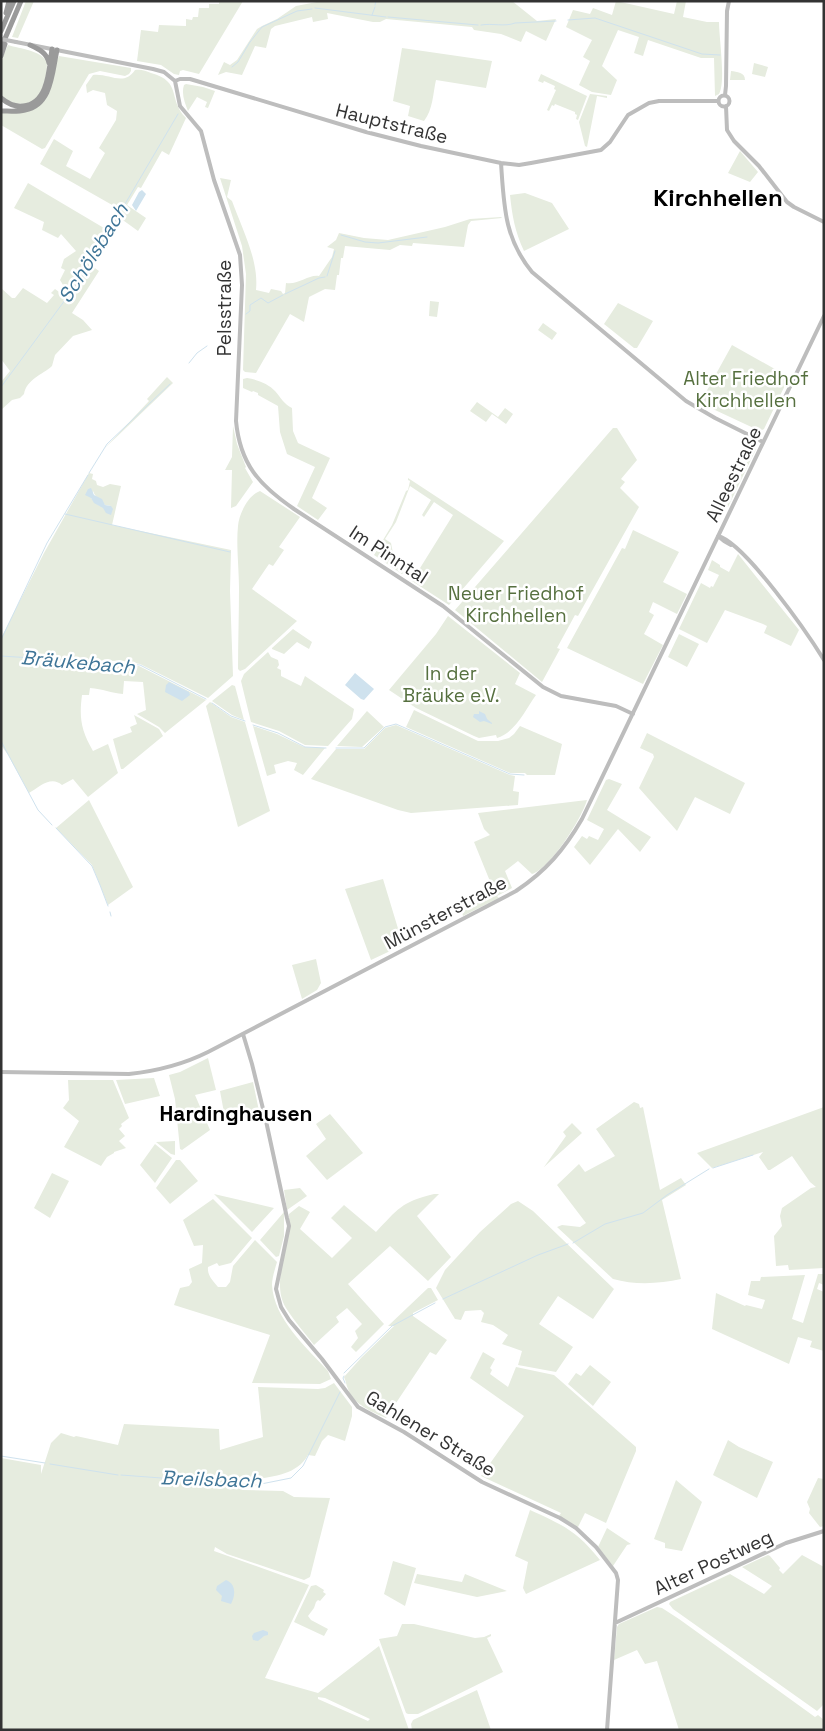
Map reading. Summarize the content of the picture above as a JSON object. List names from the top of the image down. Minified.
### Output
{"streets":{"main road":["Hauptstraße","Pelsstraße","Alleestraße","Im Pinntal","Münsterstraße","Gahlener Straße","Alter Postweg"]},"crossings":[["Hauptstraße","Pelsstraße"],["Pelsstraße","Im Pinntal"],["Alleestraße","Münsterstraße"],["Im Pinntal","Münsterstraße"],["Münsterstraße","Gahlener Straße"],["Gahlener Straße","Alter Postweg"]],"districts":["Kirchhellen","Hardinghausen"],"water":["Schölsbach","Bräukebach","Breilsbach"],"parks":["Alter Friedhof Kirchhellen","Neuer Friedhof Kirchhellen","In der Bräuke e.V."]}
